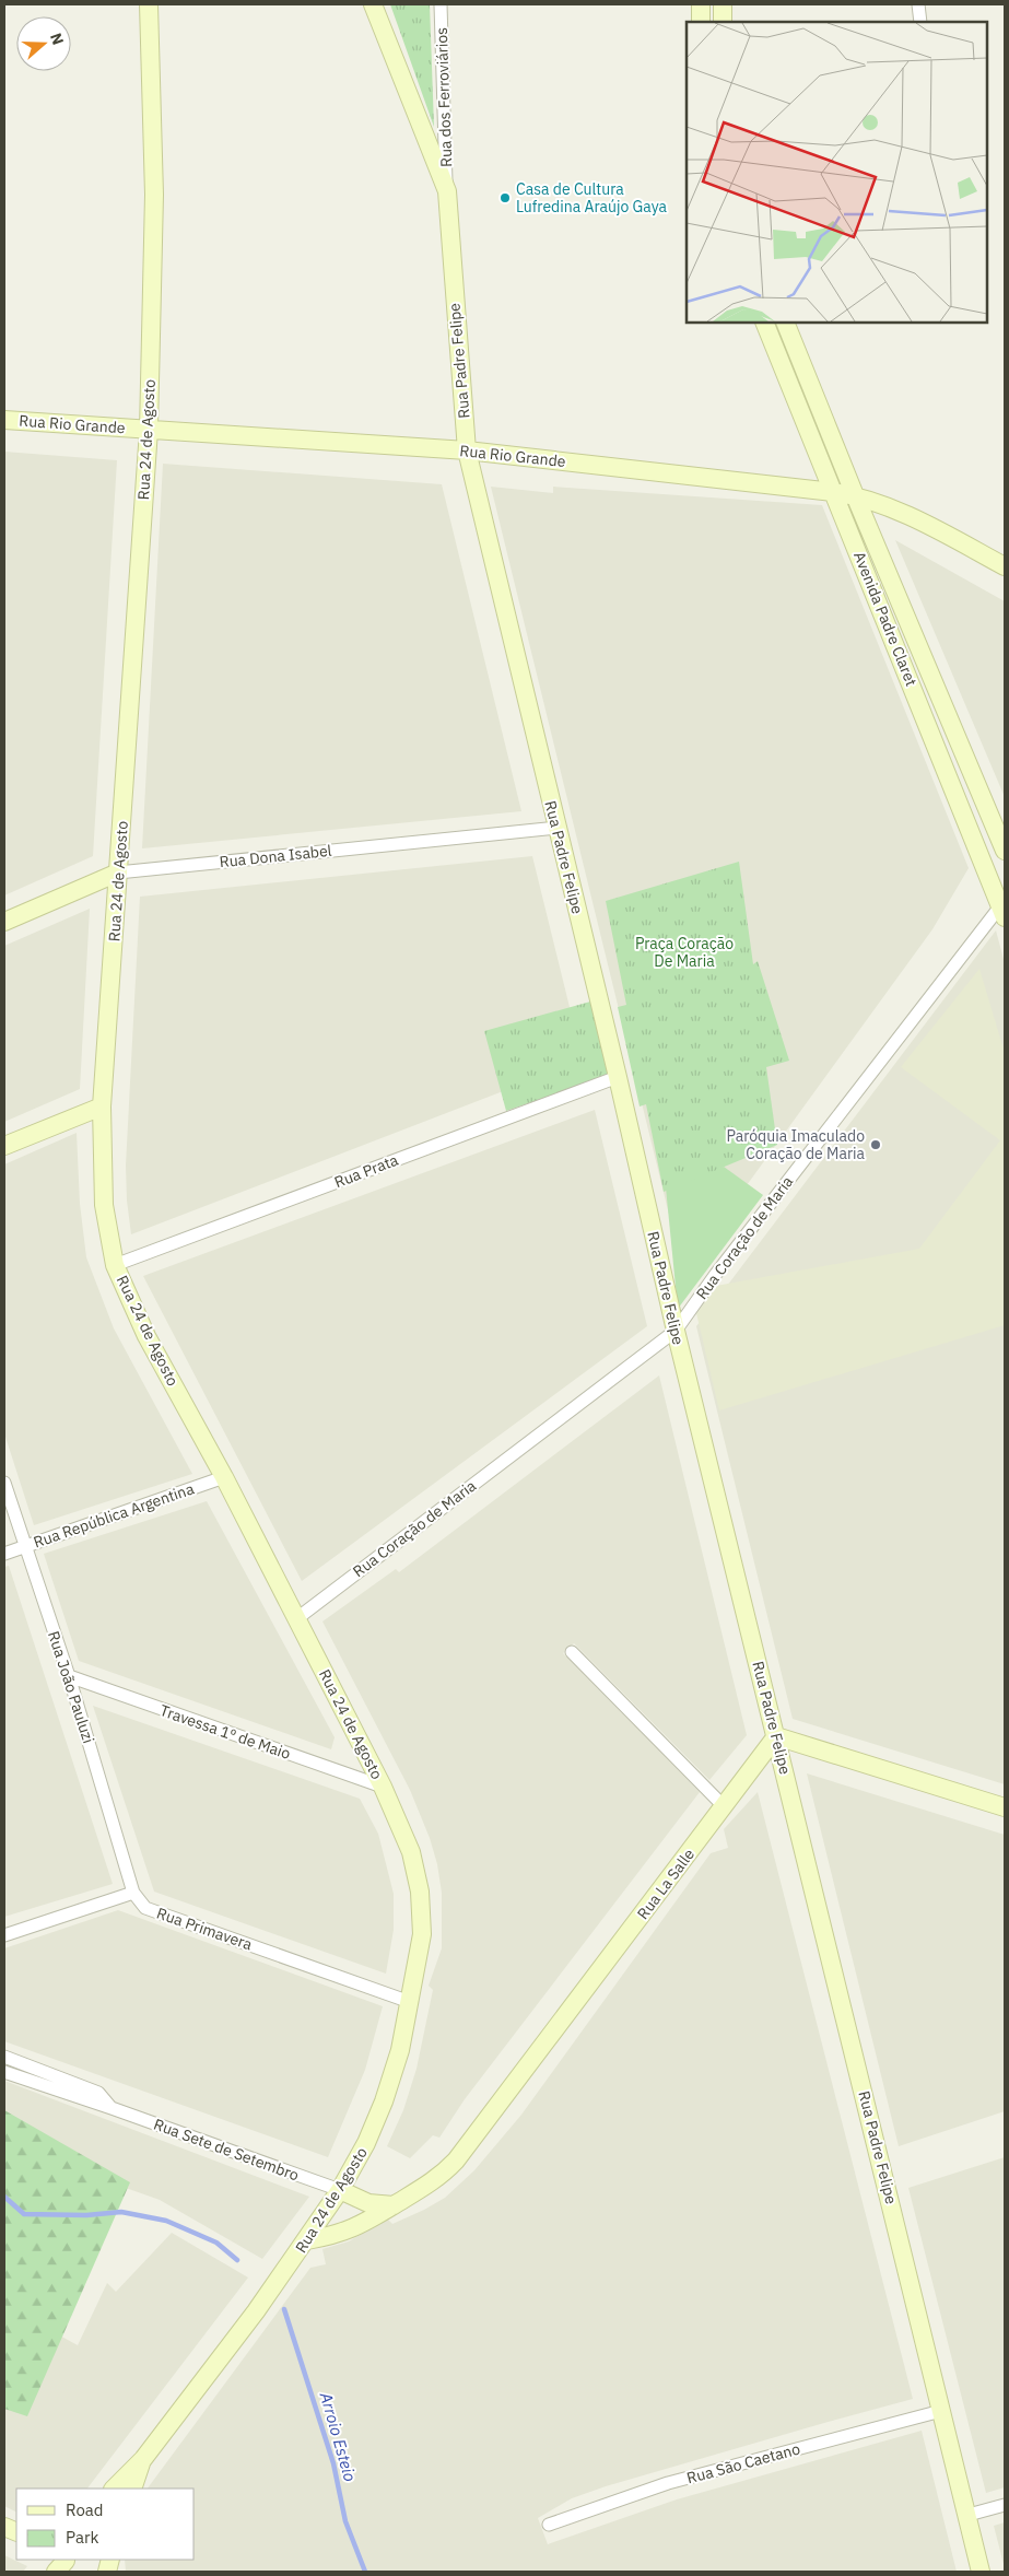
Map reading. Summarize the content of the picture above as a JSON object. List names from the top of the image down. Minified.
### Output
{"streets":{"main road":["Rua Padre Felipe","Rua Rio Grande","Rua 24 de Agosto","Avenida Padre Claret","Rua Dona Isabel","Rua La Salle"],"street":["Rua dos Ferroviários","Rua Prata","Rua Coração de Maria","Rua República Argentina","Rua João Pauluzi","Travessa 1º de Maio","Rua Primavera","Rua Sete de Setembro","Rua São Caetano"]},"crossings":[["Rua dos Ferroviários","Rua Padre Felipe"],["Rua Padre Felipe","Rua Rio Grande"],["Rua Padre Felipe","Rua Dona Isabel"],["Rua Padre Felipe","Rua Prata"],["Rua Padre Felipe","Rua Coração de Maria"],["Rua Padre Felipe","Rua La Salle"],["Rua Padre Felipe","Rua São Caetano"],["Rua Rio Grande","Rua 24 de Agosto"],["Rua Rio Grande","Avenida Padre Claret"],["Rua 24 de Agosto","Rua Dona Isabel"],["Rua 24 de Agosto","Rua Prata"],["Rua 24 de Agosto","Rua Coração de Maria"],["Rua 24 de Agosto","Rua República Argentina"],["Rua 24 de Agosto","Travessa 1º de Maio"],["Rua 24 de Agosto","Rua La Salle"],["Rua 24 de Agosto","Rua Primavera"],["Rua 24 de Agosto","Rua Sete de Setembro"],["Avenida Padre Claret","Rua Coração de Maria"],["Rua República Argentina","Rua João Pauluzi"],["Rua João Pauluzi","Travessa 1º de Maio"],["Rua João Pauluzi","Rua Primavera"]],"water":["Arroio Esteio"],"parks":["Praça Coração De Maria"],"places":["Casa de Cultura Lufredina Araújo Gaya","Paróquia Imaculado Coração de Maria"],"legend":["Road","Park"],"north":"right"}
